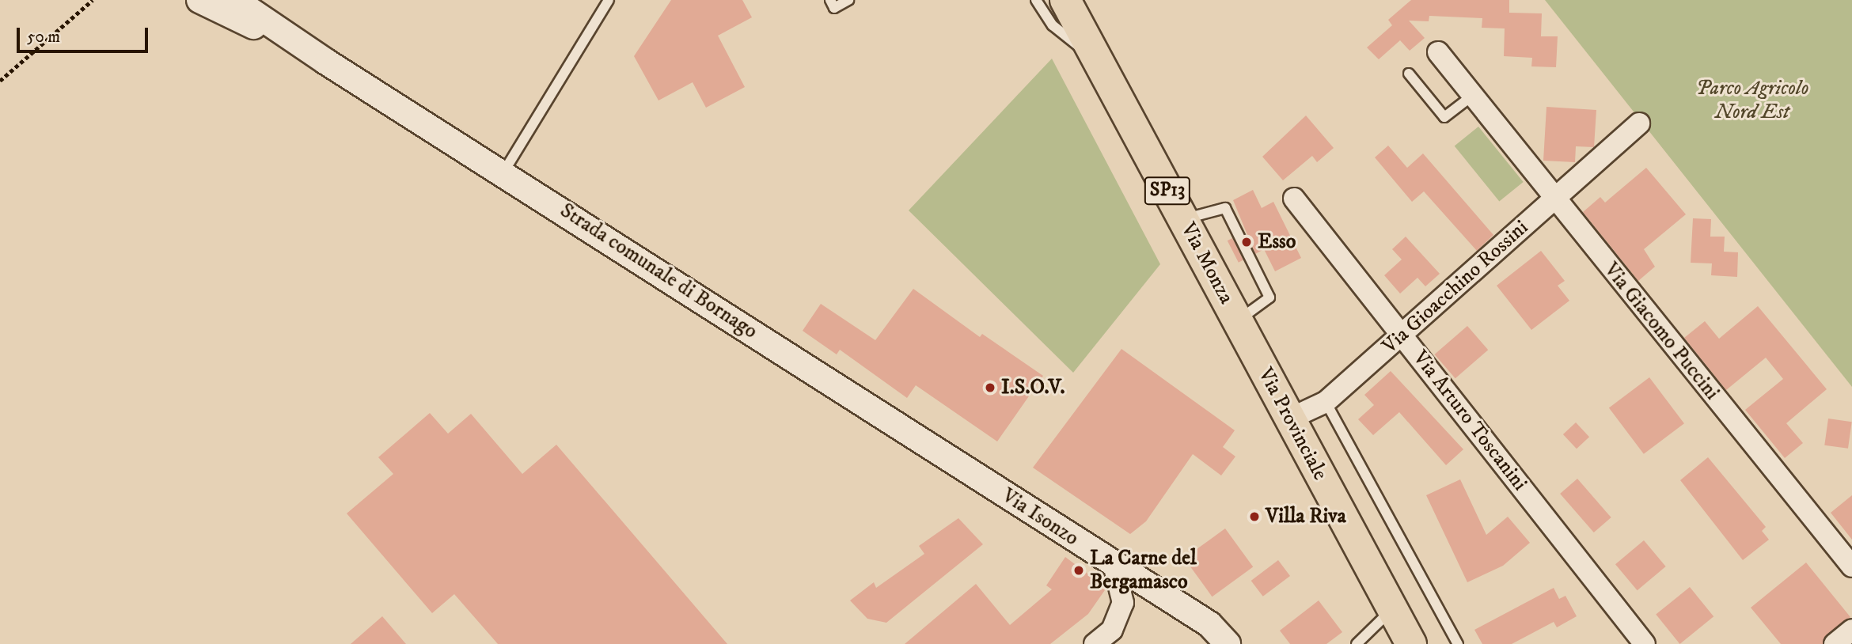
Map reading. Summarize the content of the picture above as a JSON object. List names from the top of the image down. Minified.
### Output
{"streets":{"main road":["SP13","Via Monza","Via Provinciale"],"street":["Strada comunale di Bornago","Via Gioacchino Rossini","Via Giacomo Puccini","Via Arturo Toscanini","Via Isonzo"]},"crossings":[["Via Monza","Via Provinciale"],["Strada comunale di Bornago","Via Isonzo"],["Via Gioacchino Rossini","Via Giacomo Puccini"],["Via Gioacchino Rossini","Via Arturo Toscanini"],["Via Gioacchino Rossini","Via Provinciale"]],"parks":["Parco Agricolo Nord Est"],"places":["Esso","I.S.O.V.","Villa Riva","La Carne del Bergamasco"],"scale_bar":"50 m"}
